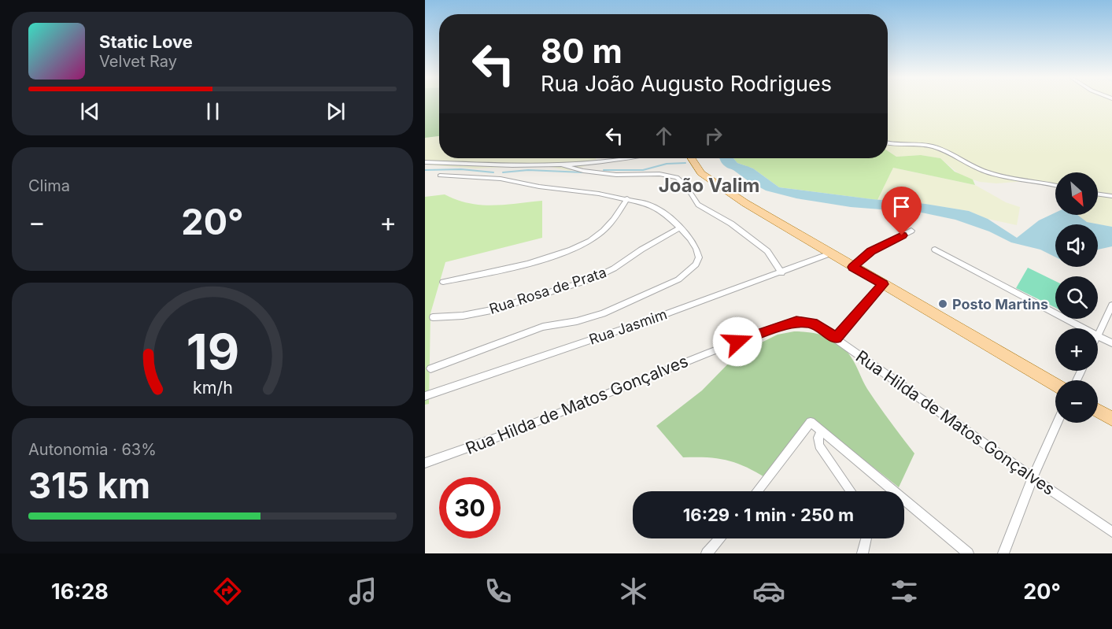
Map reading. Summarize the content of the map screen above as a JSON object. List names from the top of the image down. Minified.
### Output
{"streets":{"street":["Rua Rosa de Prata","Rua Jasmim","Rua Hilda de Matos Gonçalves"]},"districts":["João Valim"],"places":["Posto Martins"],"north":"bottom right","page":{"turn":["80 m","Rua João Augusto Rodrigues"],"song":["Static Love","Velvet Ray"],"tile":["Clima",["Autonomia · 63%","315 km"]],"map_buttons":["+","−"],"heat":["−","20°","+"],"limit":"30","trip":"16:29 · 1 min · 250 m","tabs":["16:28","20°"],"gauge":["19","km/h"]}}
